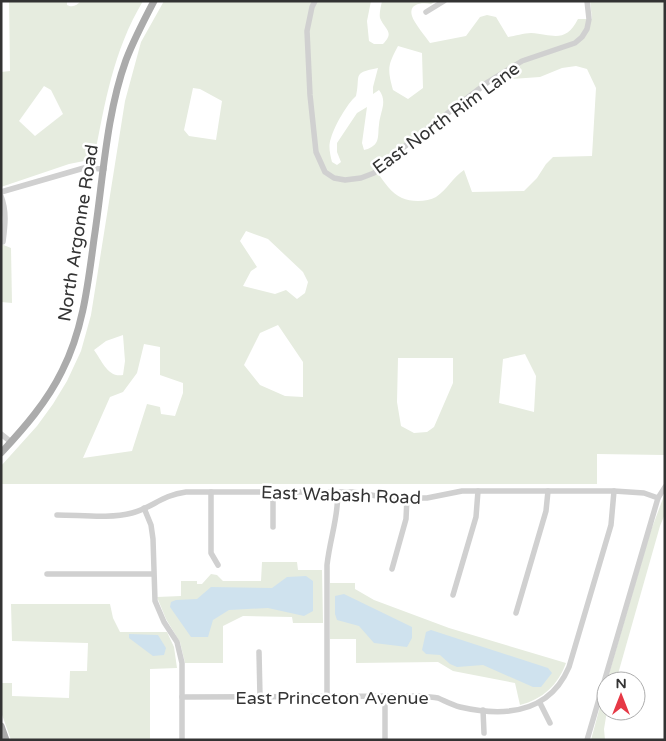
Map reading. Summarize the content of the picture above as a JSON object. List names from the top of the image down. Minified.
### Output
{"streets":{"main road":["North Argonne Road"],"street":["East North Rim Lane","East Wabash Road","East Princeton Avenue"]},"north":"top"}
